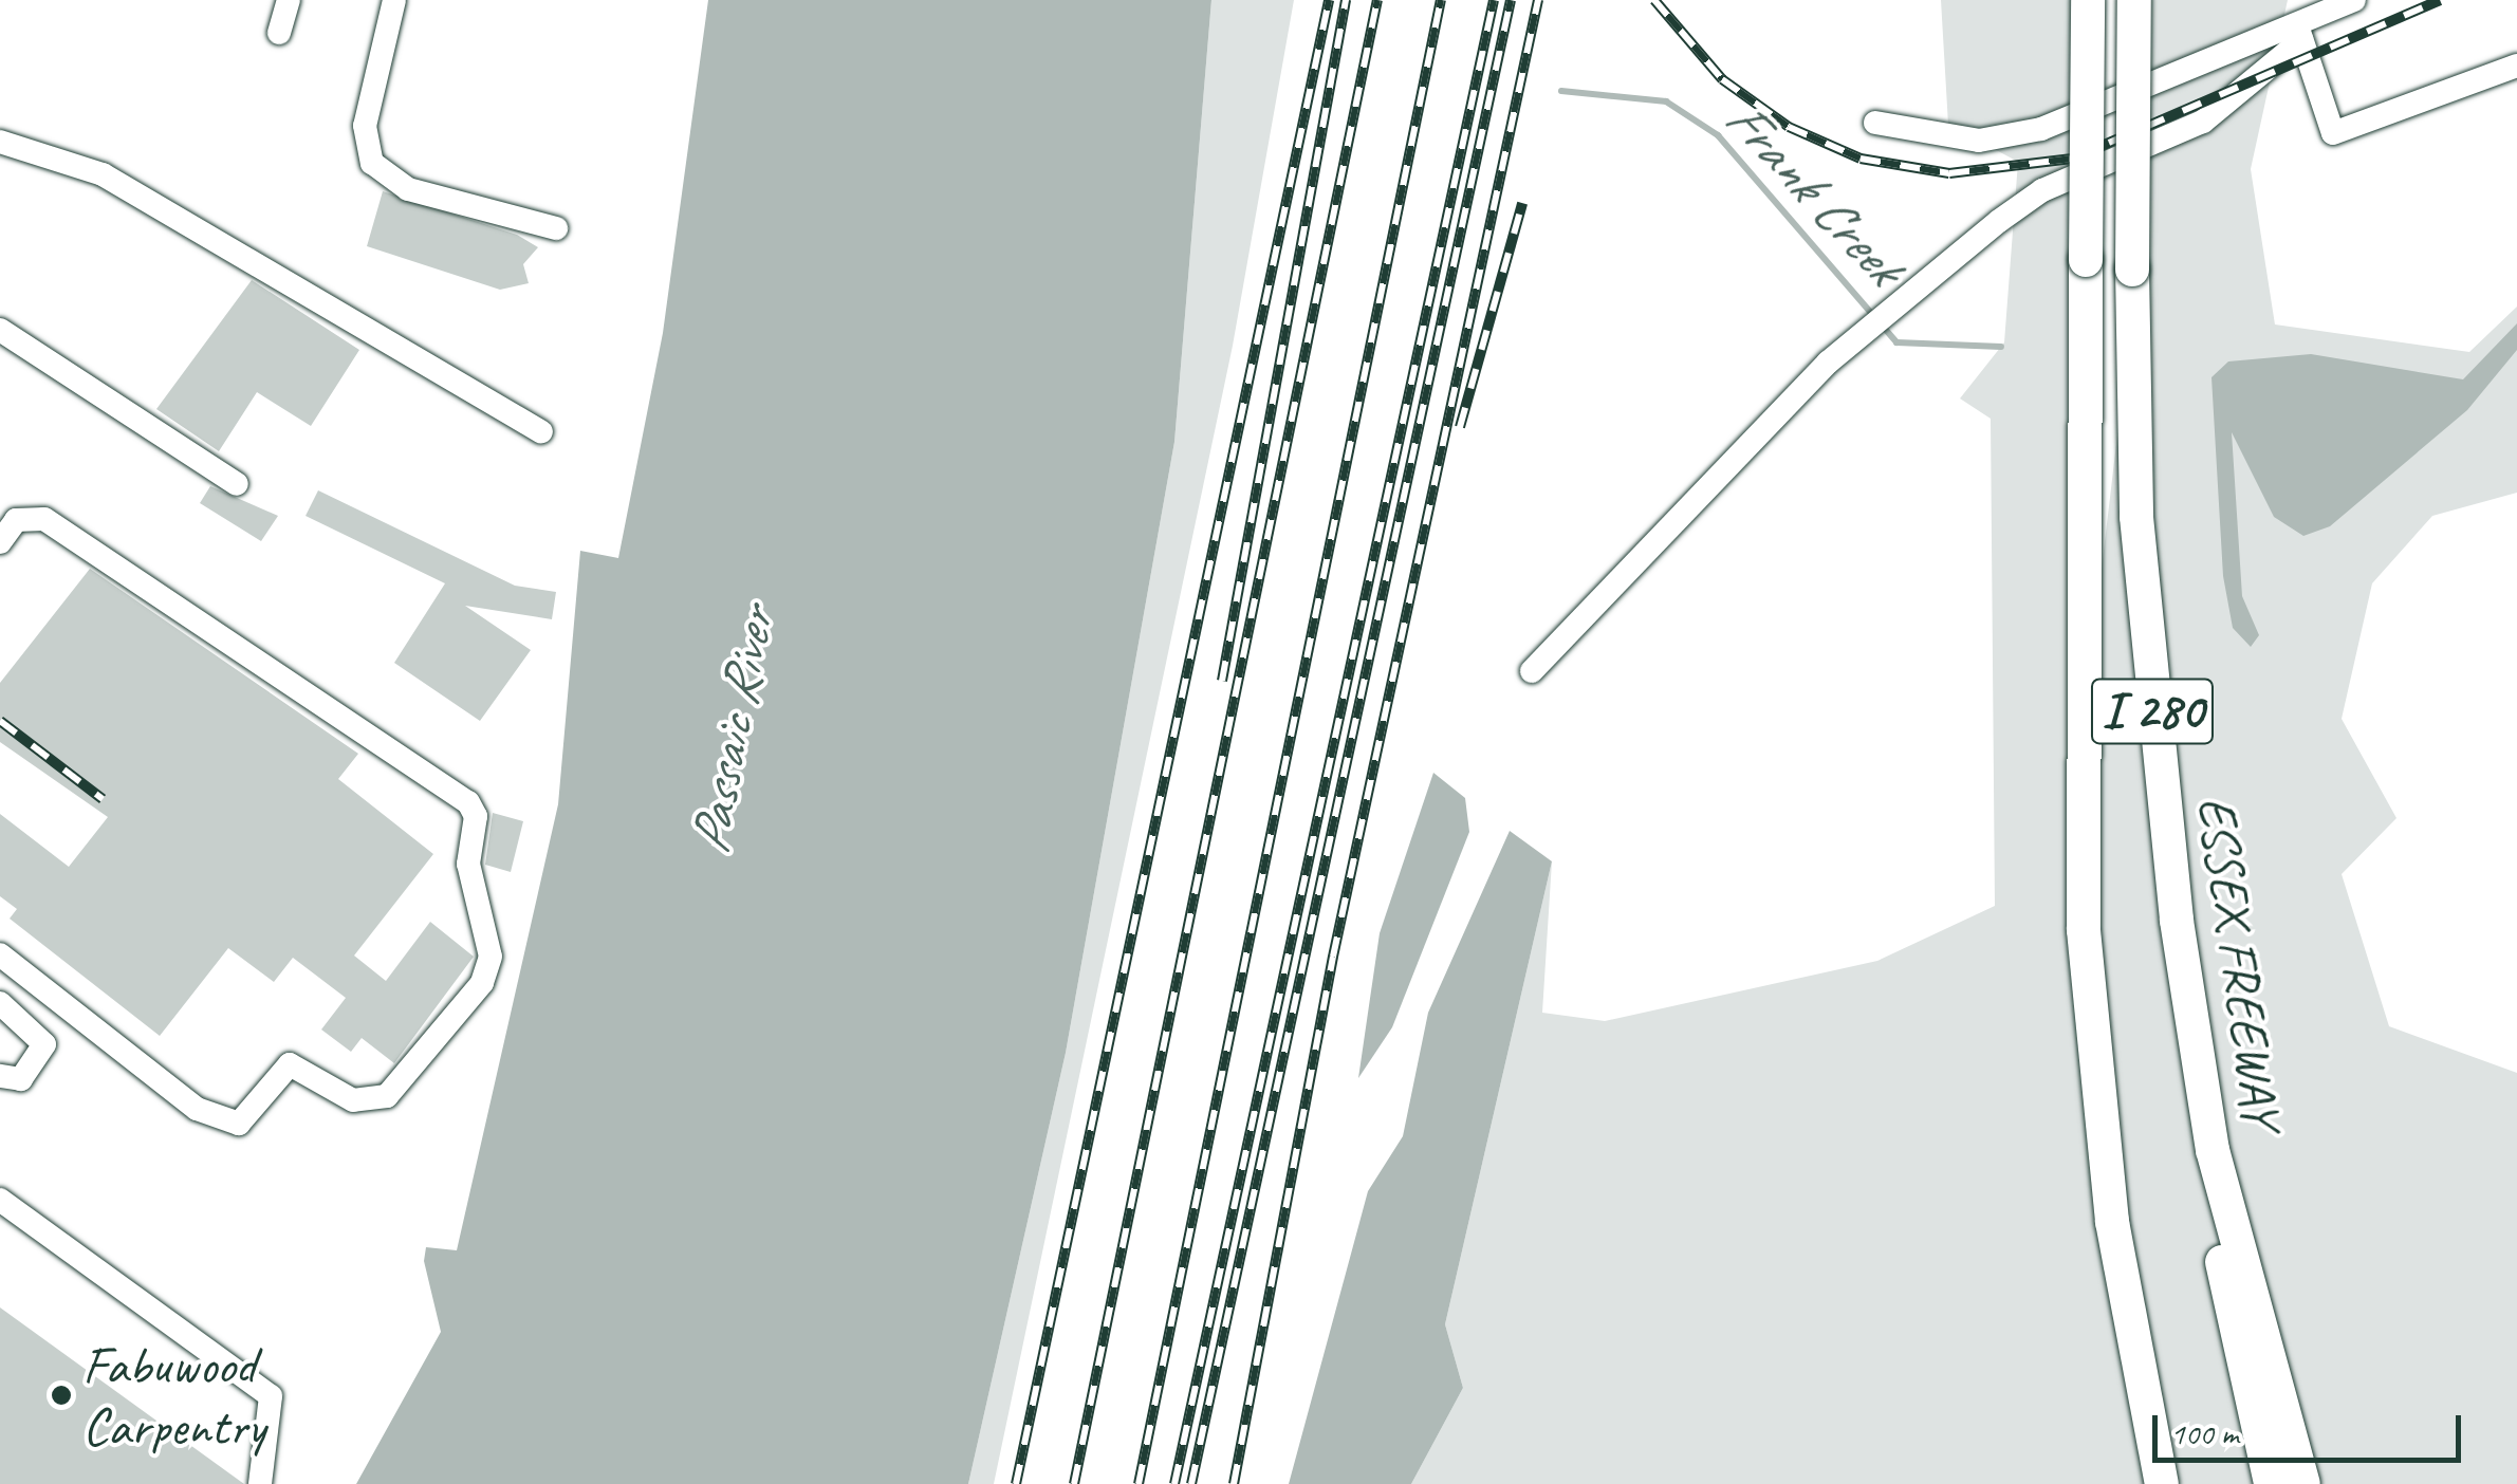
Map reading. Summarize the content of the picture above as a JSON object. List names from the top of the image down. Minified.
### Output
{"streets":{"highway":["I 280","ESSEX FREEWAY"]},"water":["Frank Creek","Passaic River"],"places":["Fabuwood Carpentry"],"scale_bar":"100 m"}
